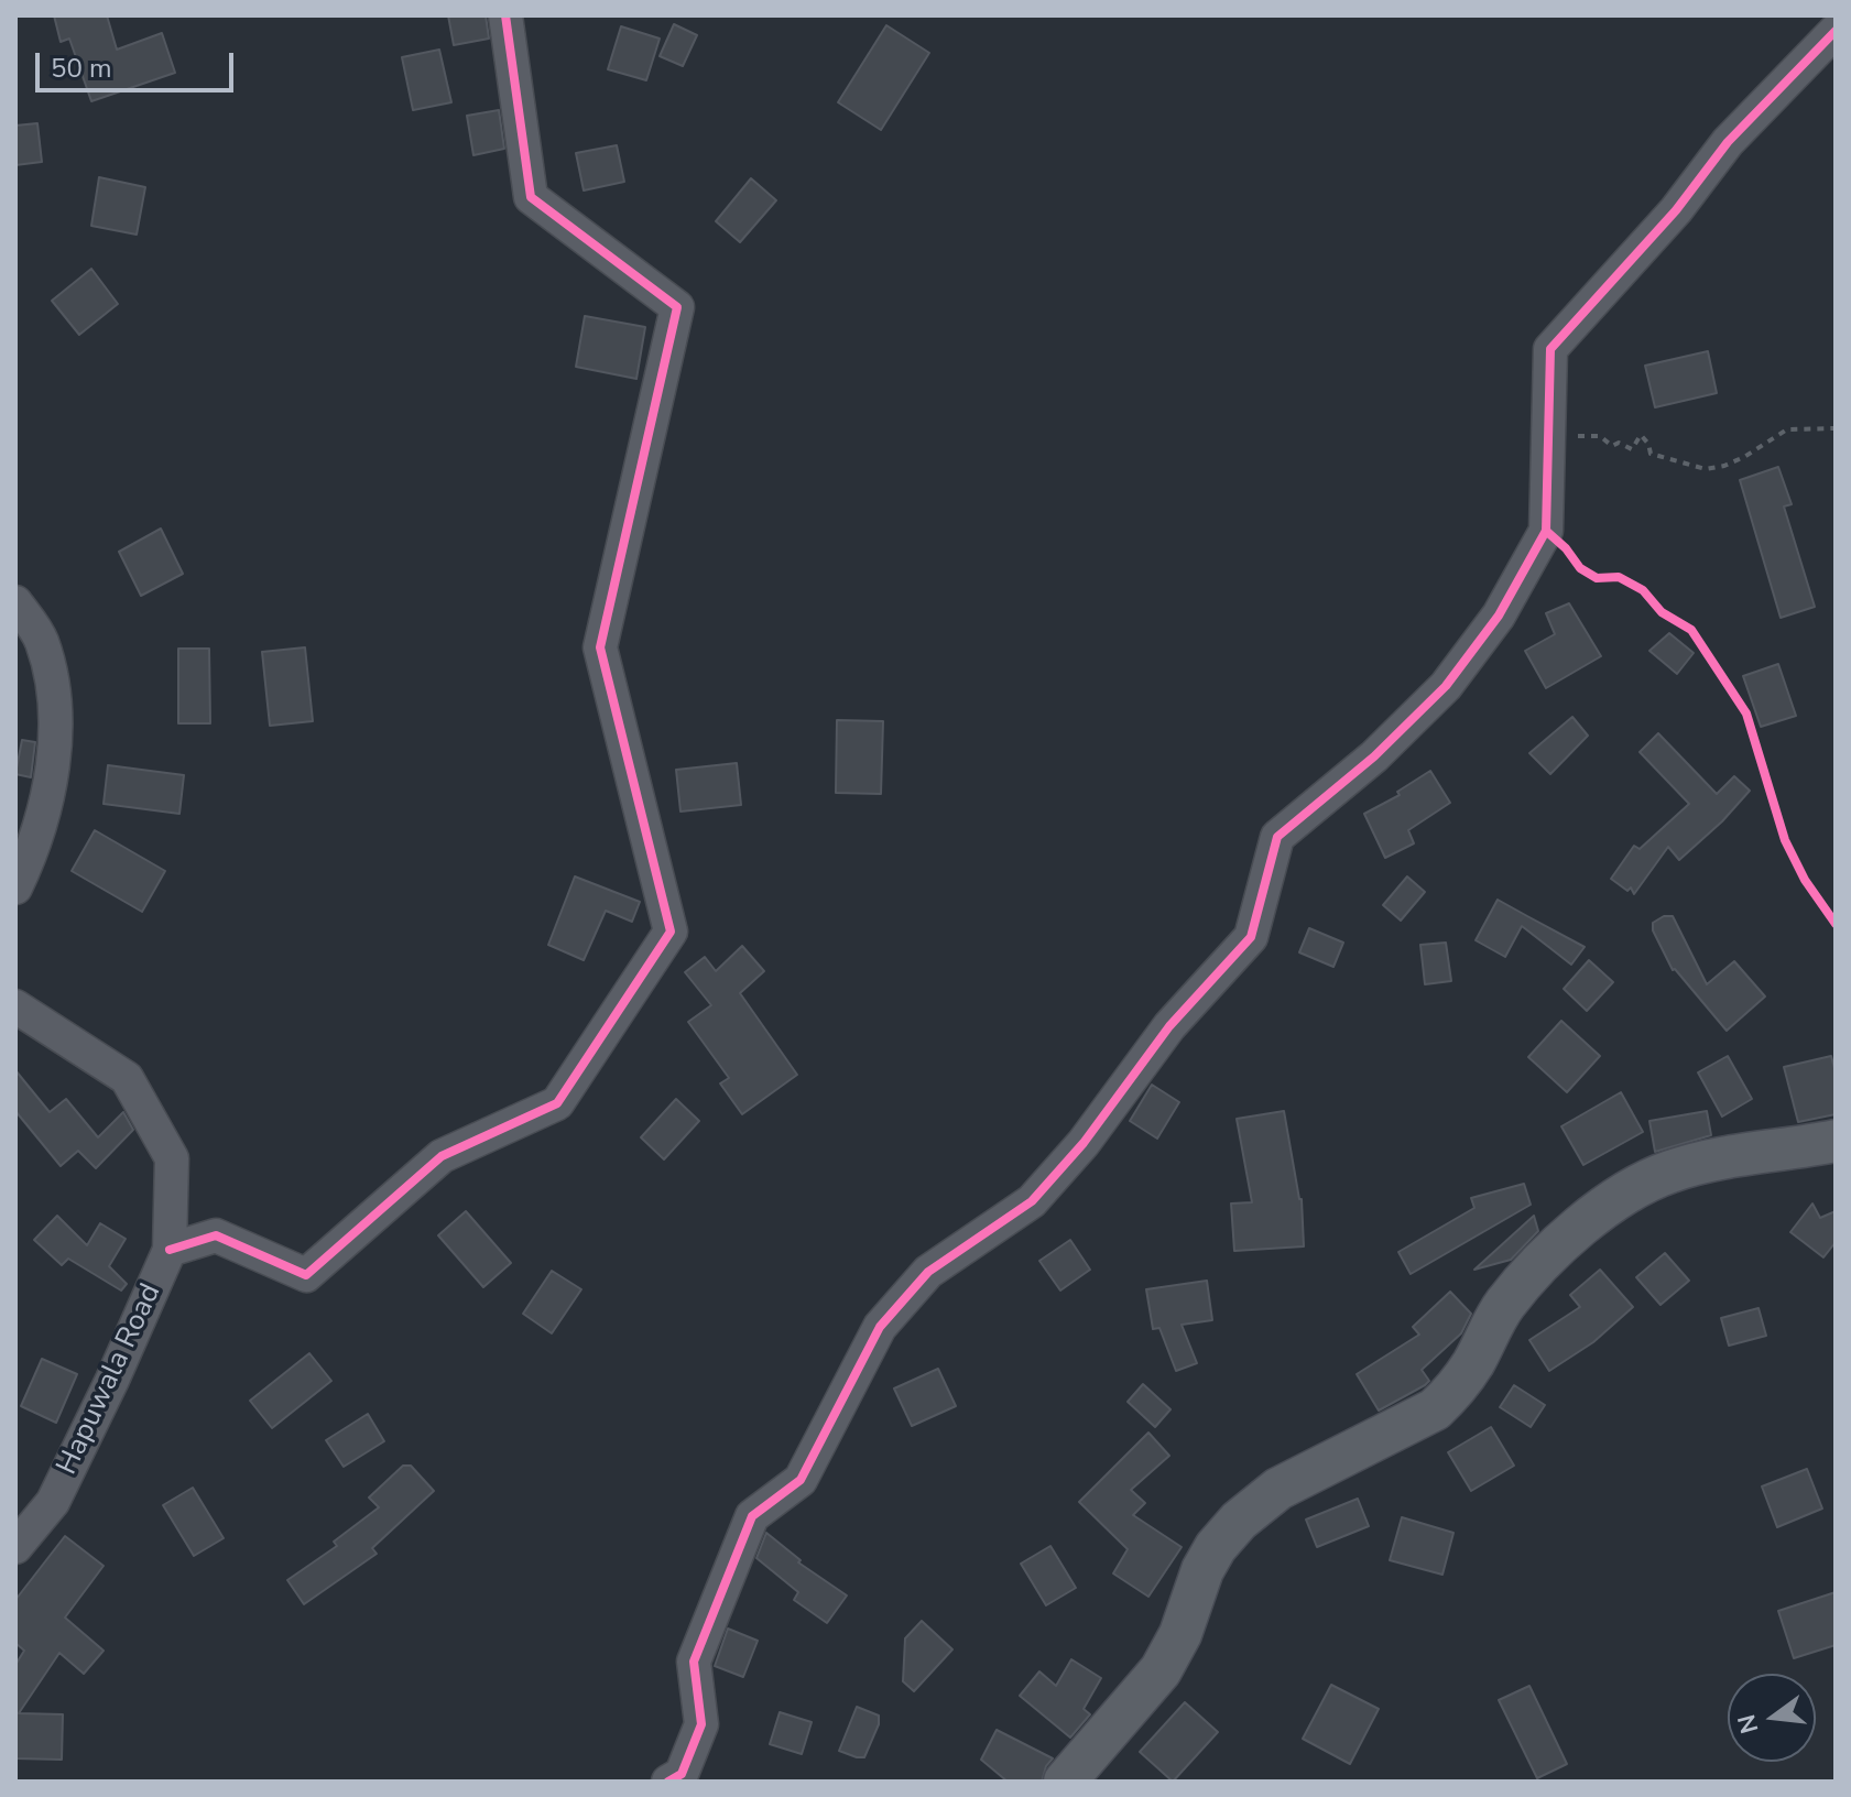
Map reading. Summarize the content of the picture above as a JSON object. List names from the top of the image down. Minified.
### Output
{"streets":{"street":["Hapuwala Road"]},"scale_bar":"50 m","north":"left"}
